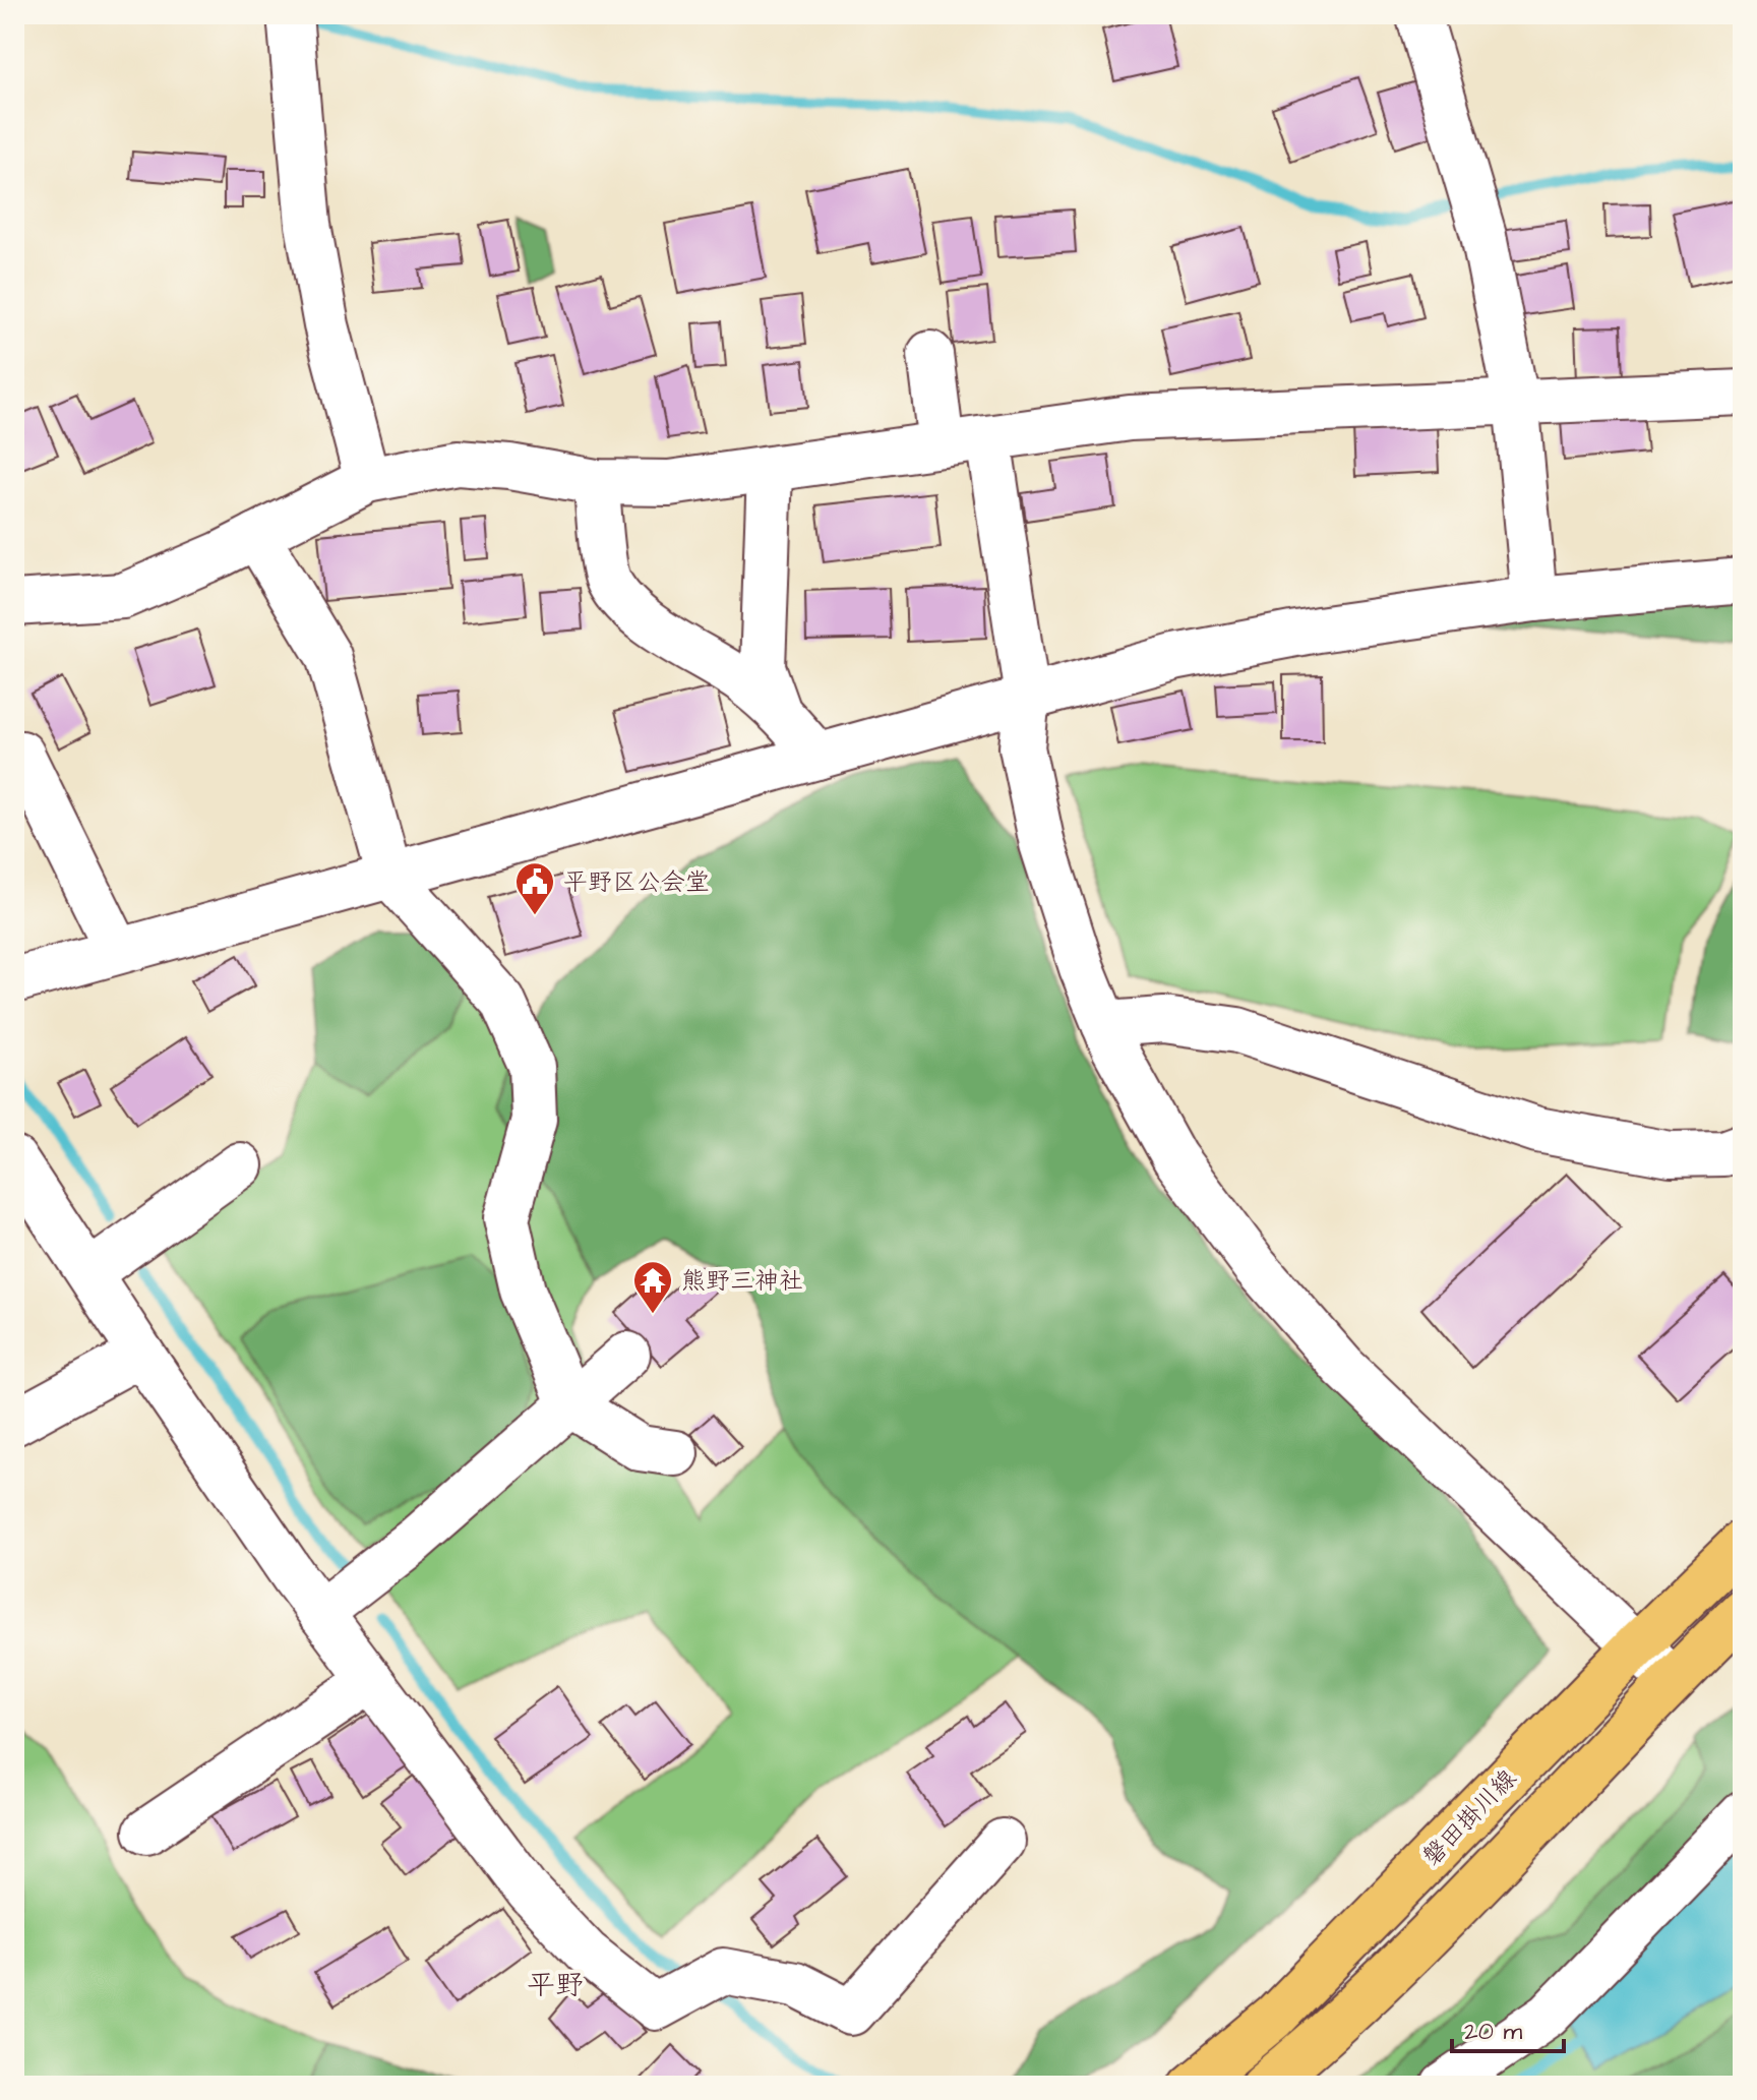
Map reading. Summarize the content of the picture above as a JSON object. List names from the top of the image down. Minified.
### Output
{"streets":{"main road":["磐田掛川線"]},"districts":["平野"],"places":{"public building":["平野区公会堂"],"temple":["熊野三神社"]},"scale_bar":"20 m"}
